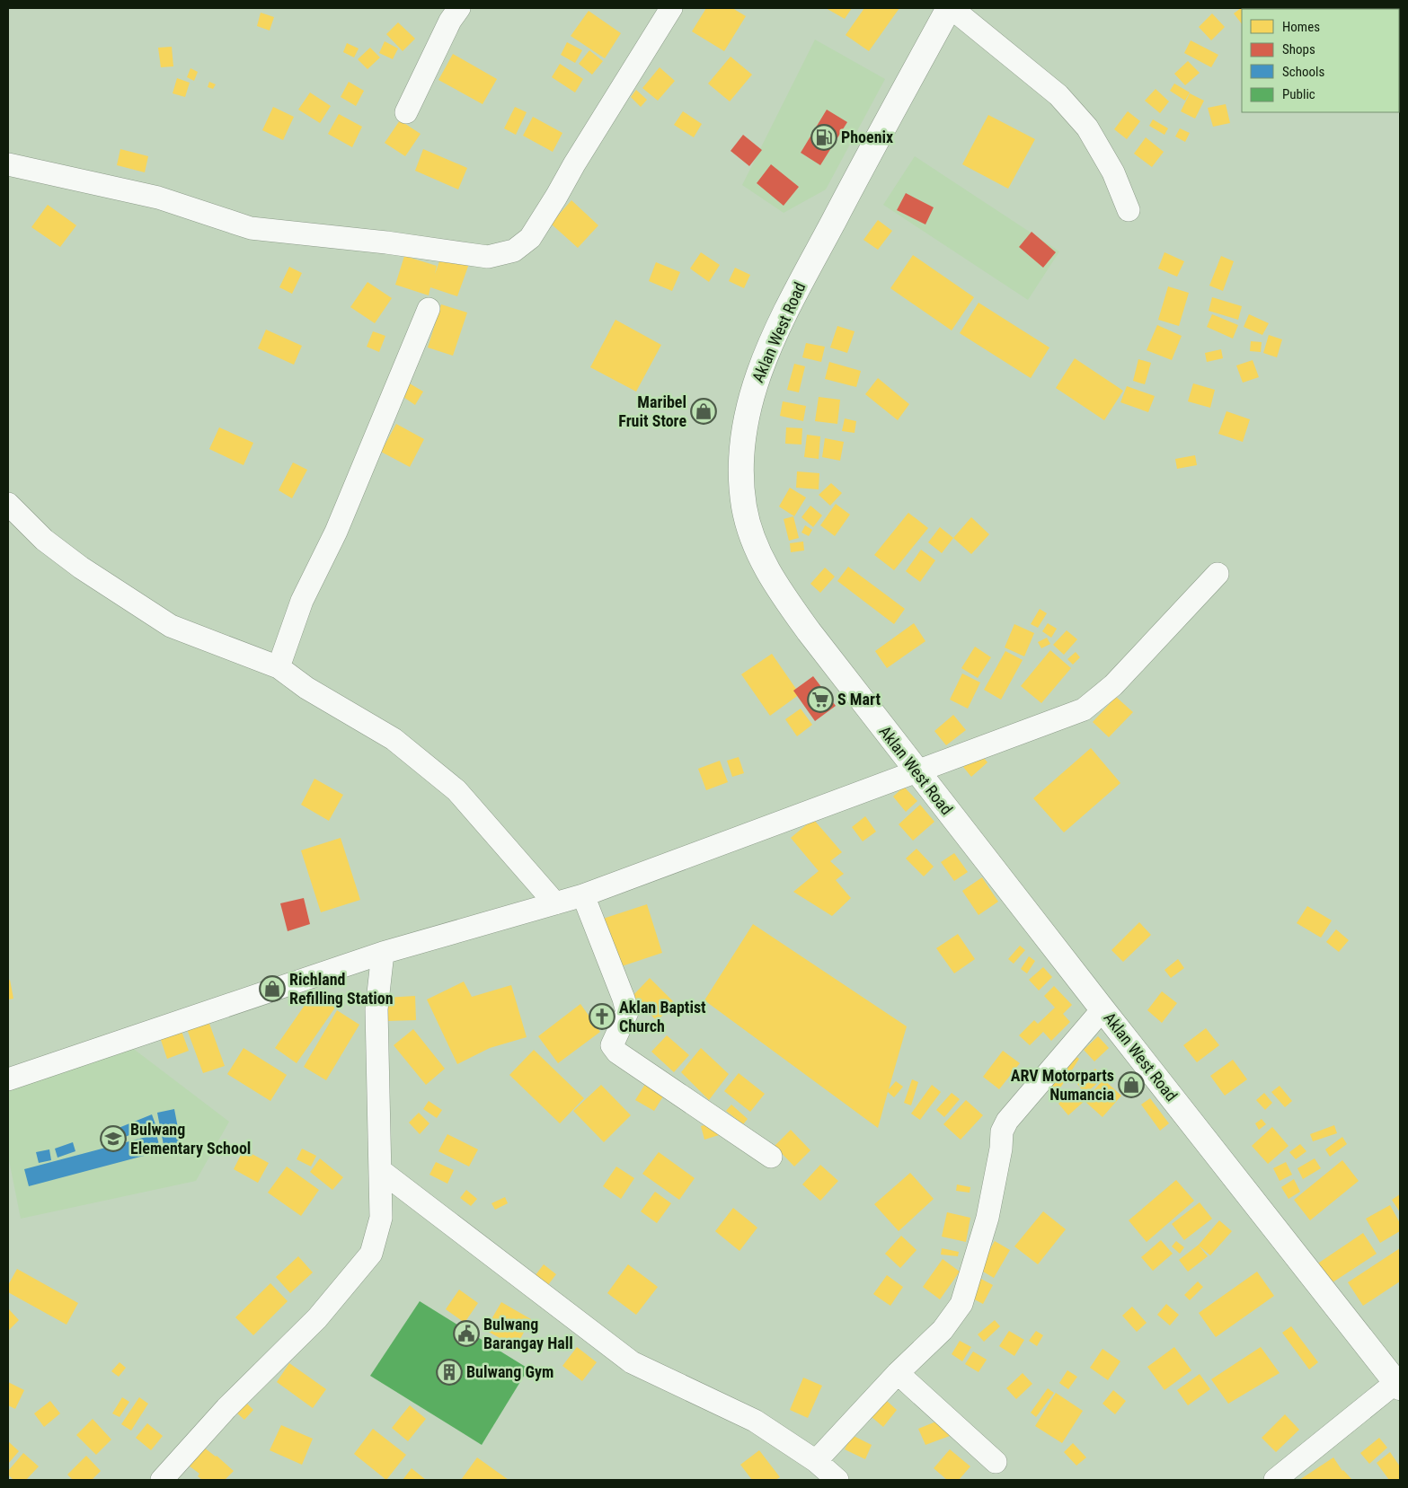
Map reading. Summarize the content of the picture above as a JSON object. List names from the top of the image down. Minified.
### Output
{"streets":{"main road":["Aklan West Road"]},"places":{"fuel station":["Phoenix"],"shop":["Maribel Fruit Store","Richland Refilling Station","ARV Motorparts Numancia"],"supermarket":["S Mart"],"church":["Aklan Baptist Church"],"school or university":["Bulwang Elementary School"],"public building":["Bulwang Barangay Hall"],"building":["Bulwang Gym"]},"legend":["Homes","Shops","Schools","Public"]}
